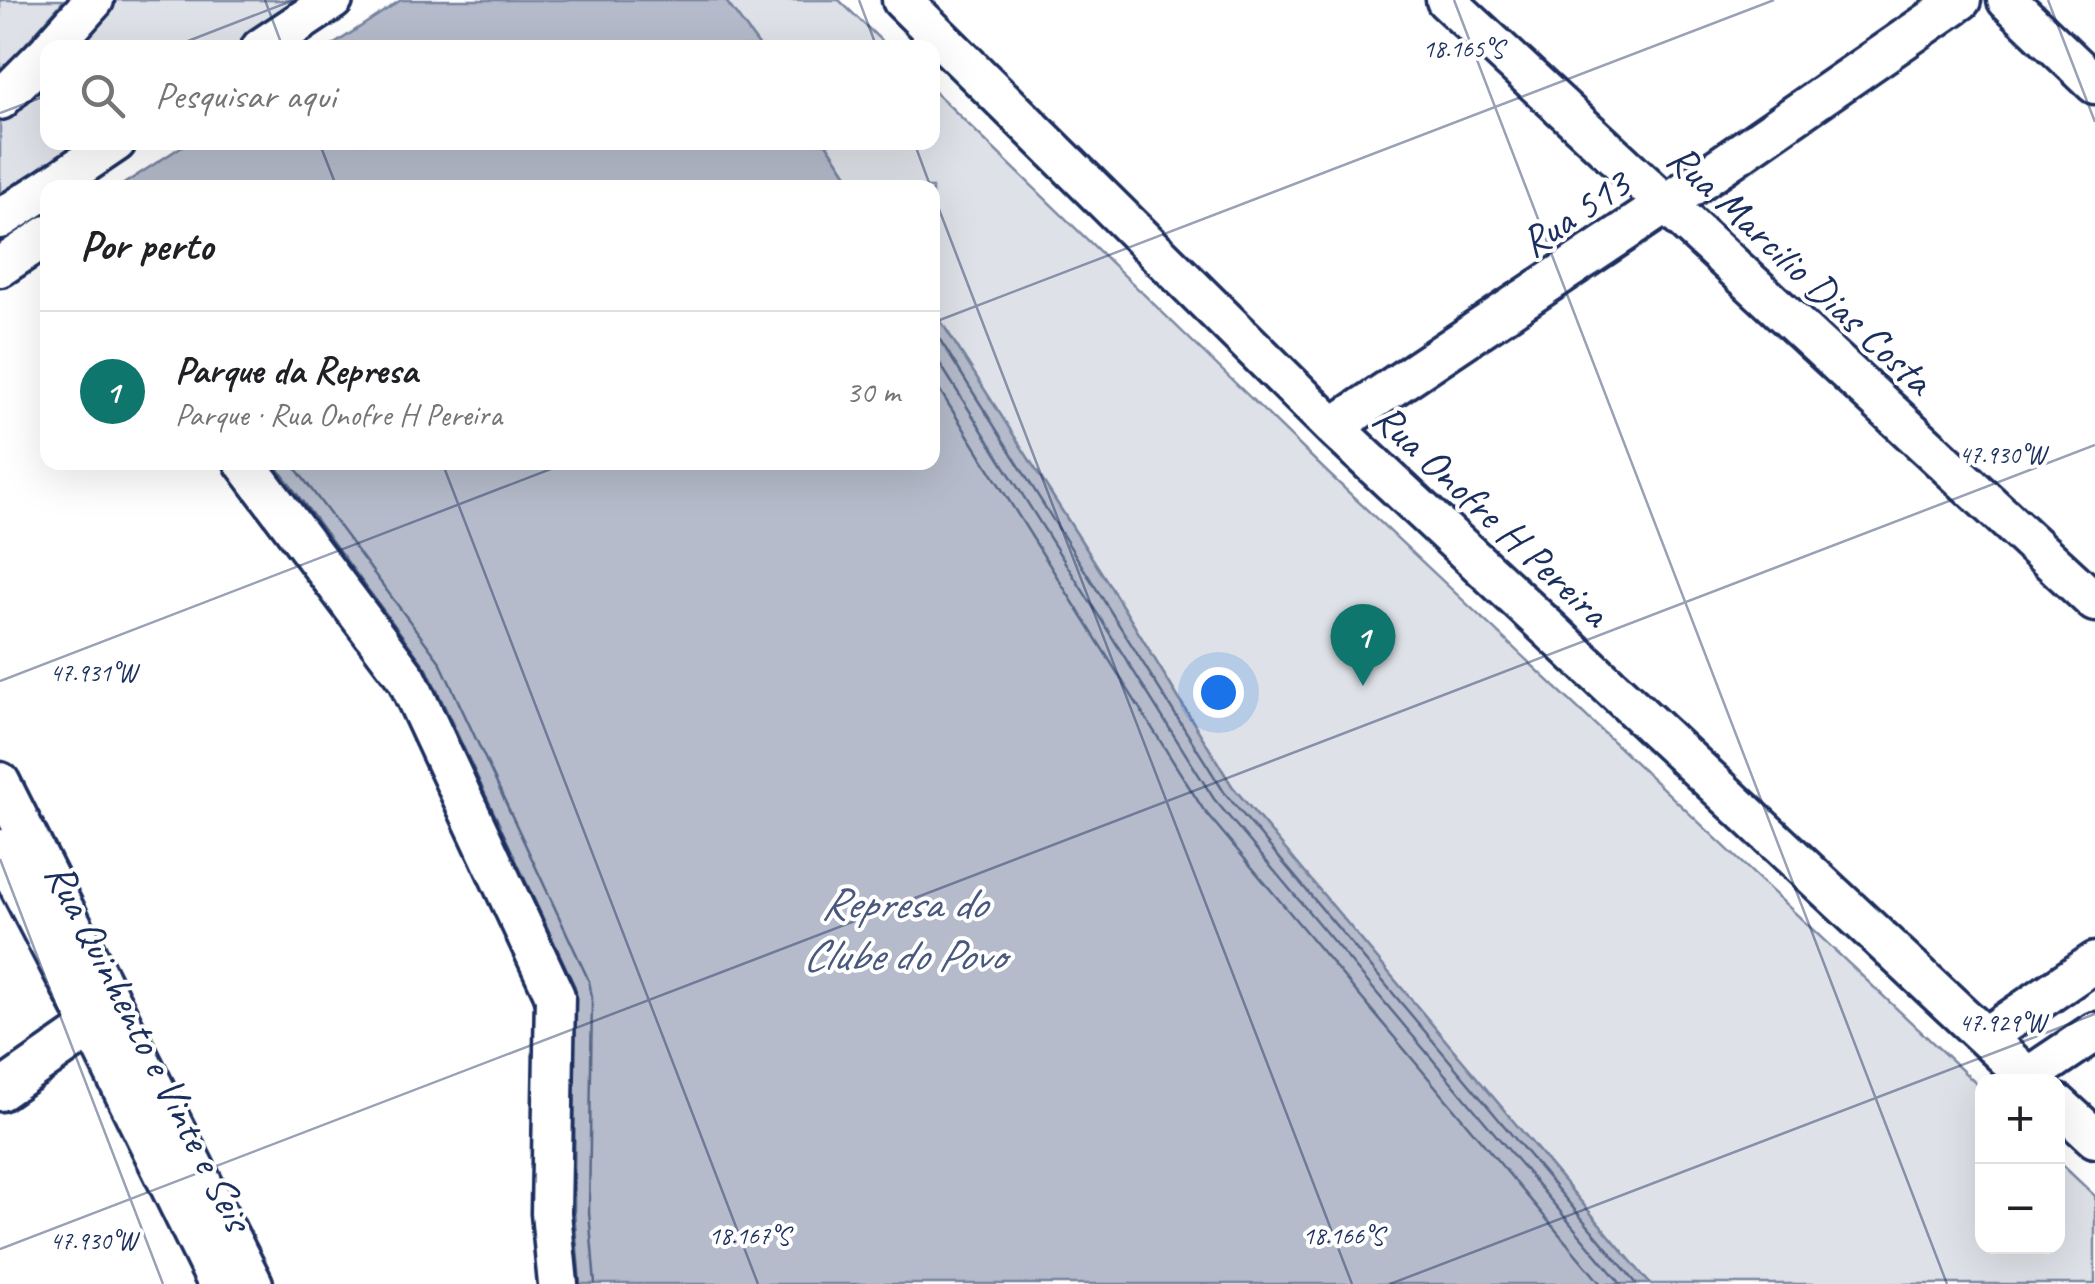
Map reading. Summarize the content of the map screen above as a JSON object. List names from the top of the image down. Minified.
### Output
{"streets":{"street":["Rua 513","Rua Marcilio Dias Costa","Rua Onofre H Pereira","Rua Quinhento e Vinte e Seis"]},"crossings":[["Rua 513","Rua Marcilio Dias Costa"],["Rua 513","Rua Onofre H Pereira"]],"water":["Represa do Clube do Povo"],"page":{"search":"Pesquisar aqui","heading":"Por perto","list":[{"mark":"1","name":"Parque da Represa","note":"Parque · Rua Onofre H Pereira","value":"30 m"}],"pins":"1","map_buttons":["+","−"]},"coordinates":["18.165°S","47.930°W","47.931°W","47.929°W","18.167°S","18.166°S"]}
